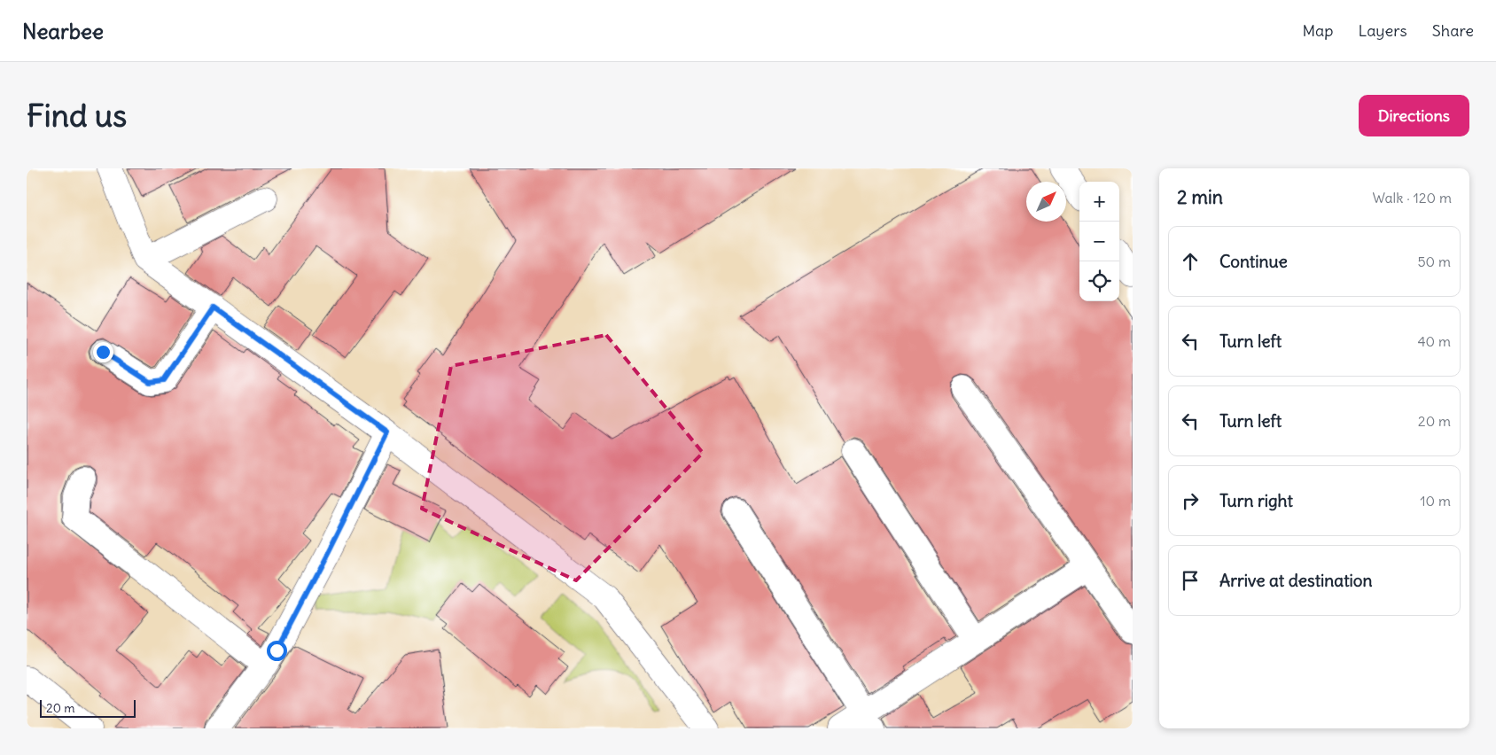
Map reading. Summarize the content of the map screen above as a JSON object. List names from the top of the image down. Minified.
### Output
{"scale_bar":"20 m","north":"top right","page":{"header":"Nearbee","nav":["Map","Layers","Share"],"buttons":"Directions","title":"Find us","heading":["2 min","Walk · 120 m"],"map_buttons":["+","−"],"list":[["Continue","50 m"],["Turn left","40 m"],["Turn left","20 m"],["Turn right","10 m"],"Arrive at destination"],"scale":"20 m"}}
